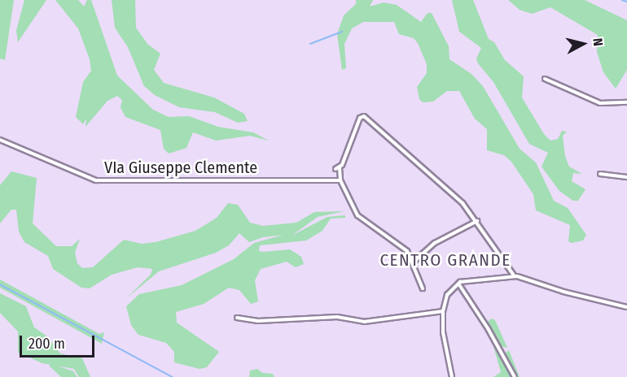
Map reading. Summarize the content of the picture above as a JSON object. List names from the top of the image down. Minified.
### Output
{"streets":{"street":["VIa Giuseppe Clemente"]},"districts":["CENTRO GRANDE"],"scale_bar":"200 m","north":"right"}
